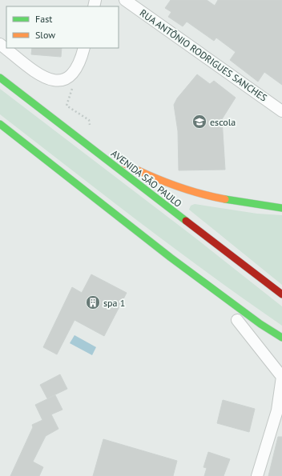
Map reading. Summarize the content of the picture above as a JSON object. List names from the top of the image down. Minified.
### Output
{"streets":{"main road":["AVENIDA SÃO PAULO"],"street":["RUA ANTÔNIO RODRIGUES SANCHES"]},"places":{"school or university":["escola"],"building":["spa 1"]},"legend":["Fast","Slow"]}
